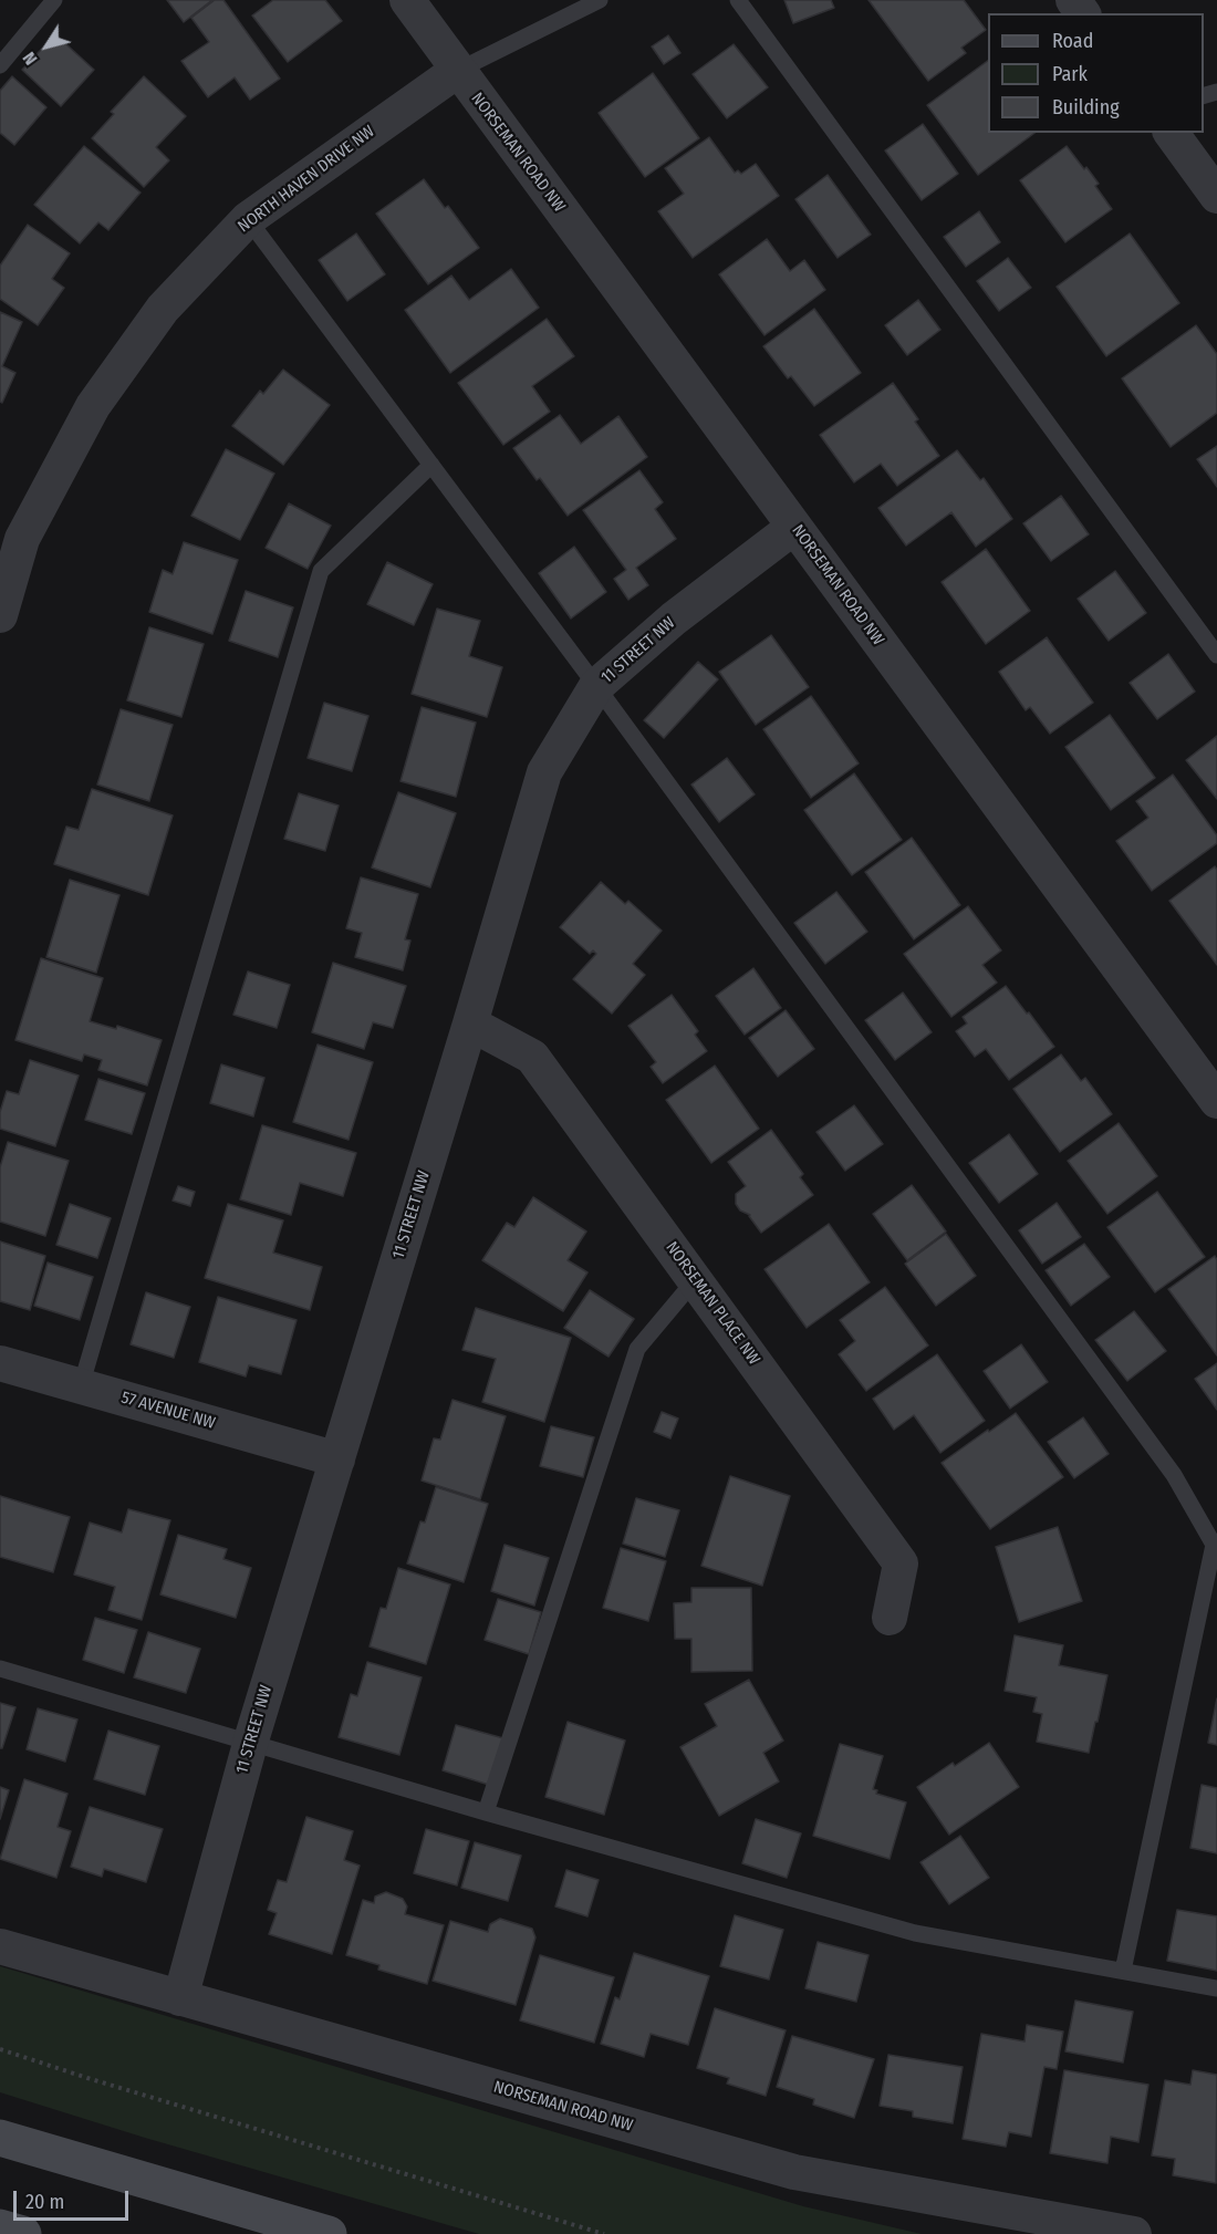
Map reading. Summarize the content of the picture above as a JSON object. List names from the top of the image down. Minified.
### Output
{"streets":{"street":["NORSEMAN ROAD NW","NORTH HAVEN DRIVE NW","11 STREET NW","NORSEMAN PLACE NW","57 AVENUE NW"]},"crossings":[["NORSEMAN ROAD NW","NORTH HAVEN DRIVE NW"],["NORSEMAN ROAD NW","11 STREET NW"],["11 STREET NW","NORSEMAN PLACE NW"],["11 STREET NW","57 AVENUE NW"]],"legend":["Road","Park","Building"],"scale_bar":"20 m","north":"bottom left"}
